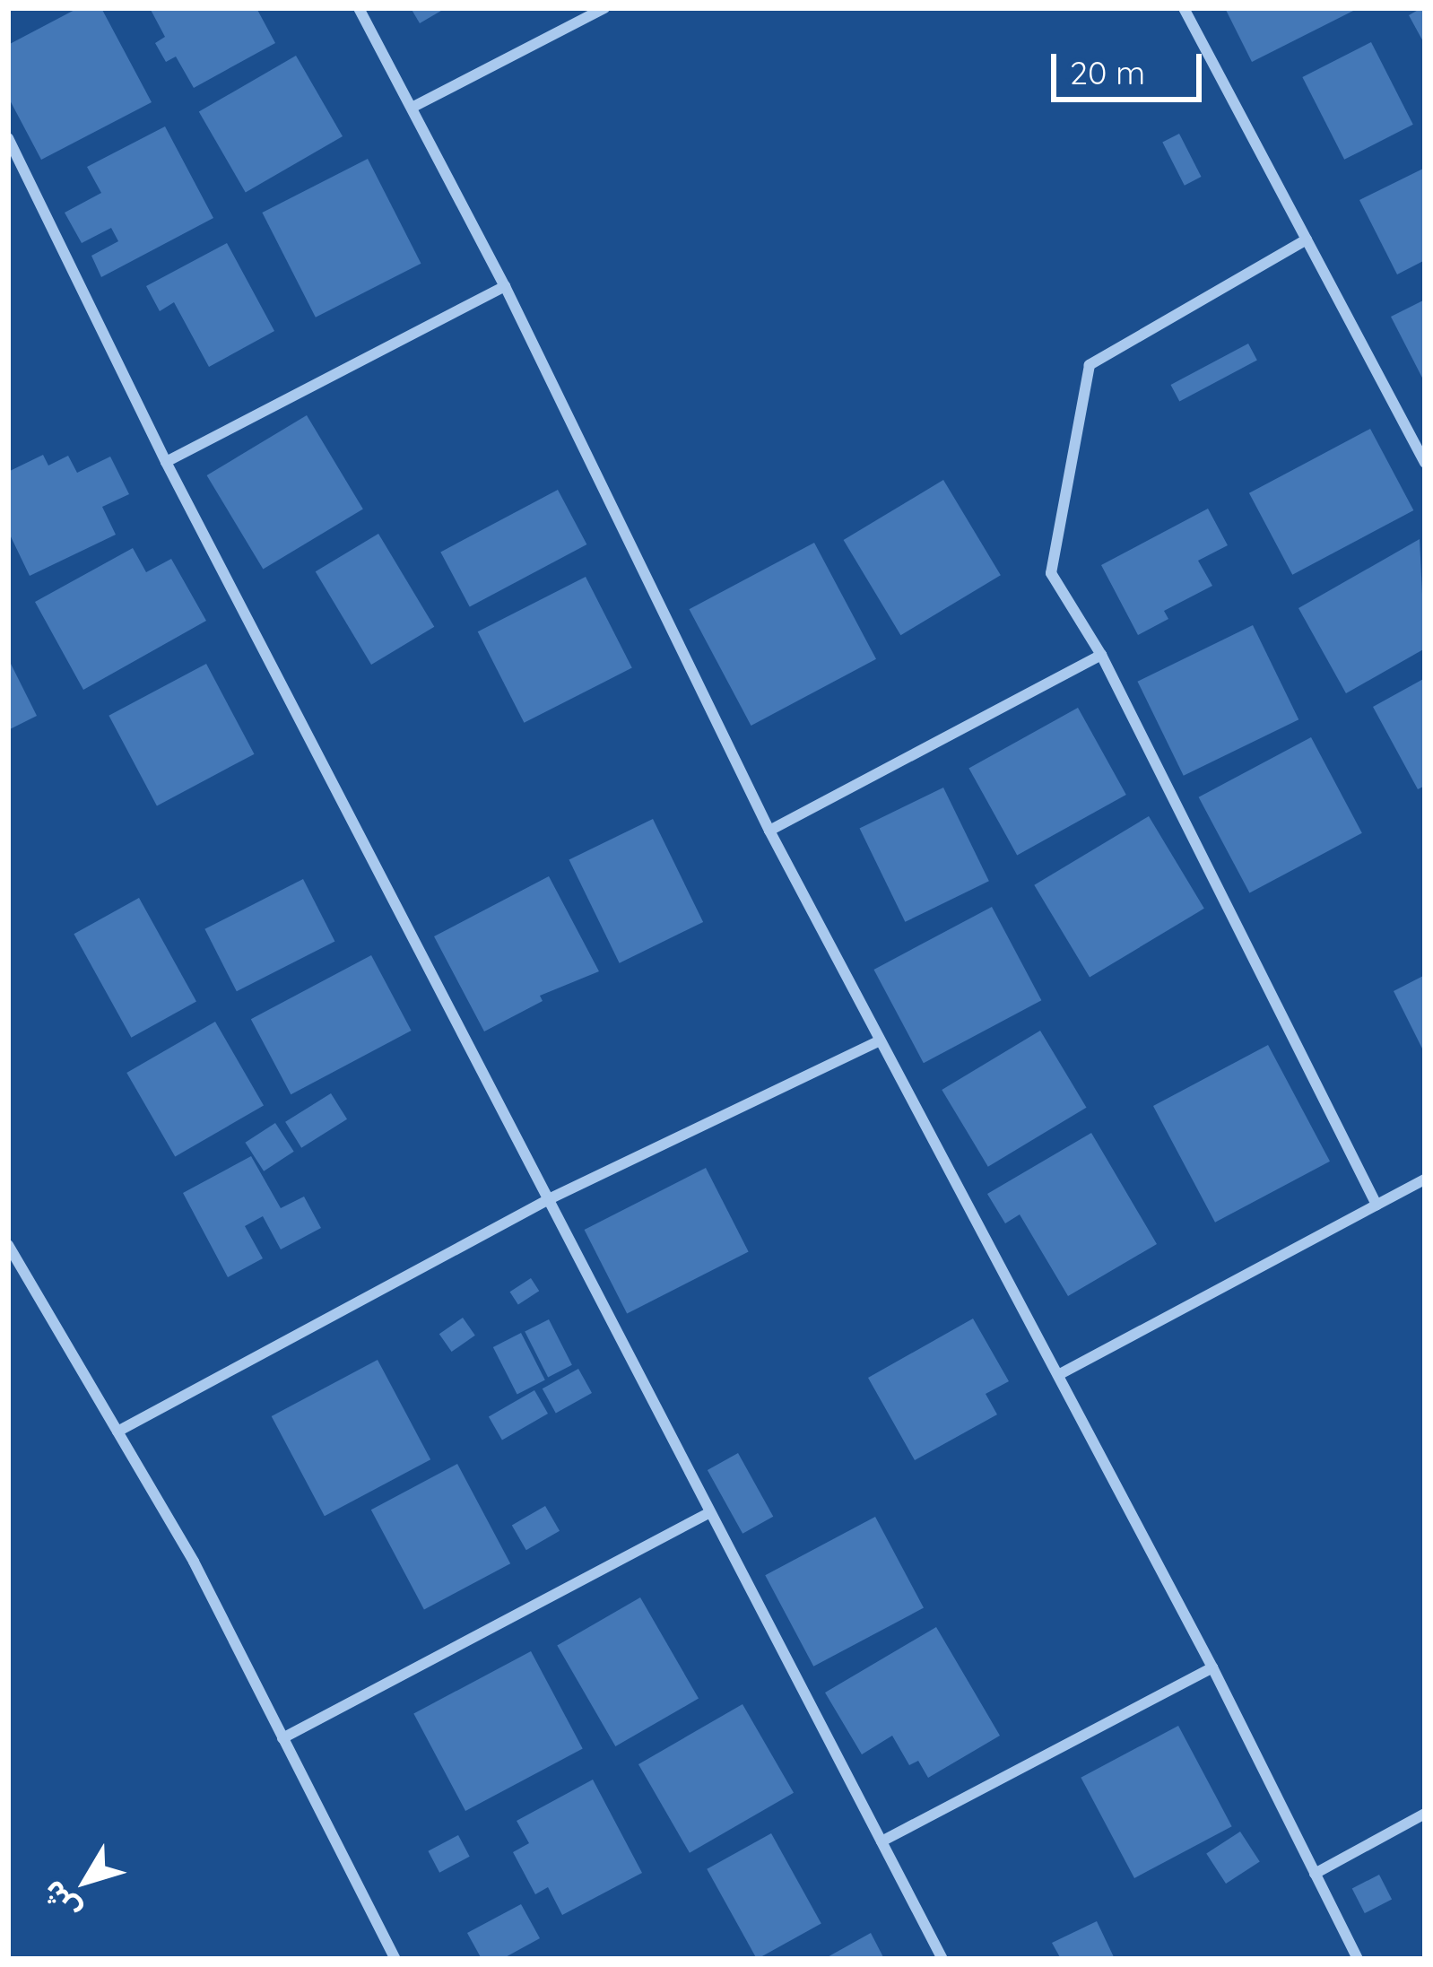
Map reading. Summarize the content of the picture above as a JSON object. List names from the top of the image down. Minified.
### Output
{"scale_bar":"20 m","north":"bottom left"}
